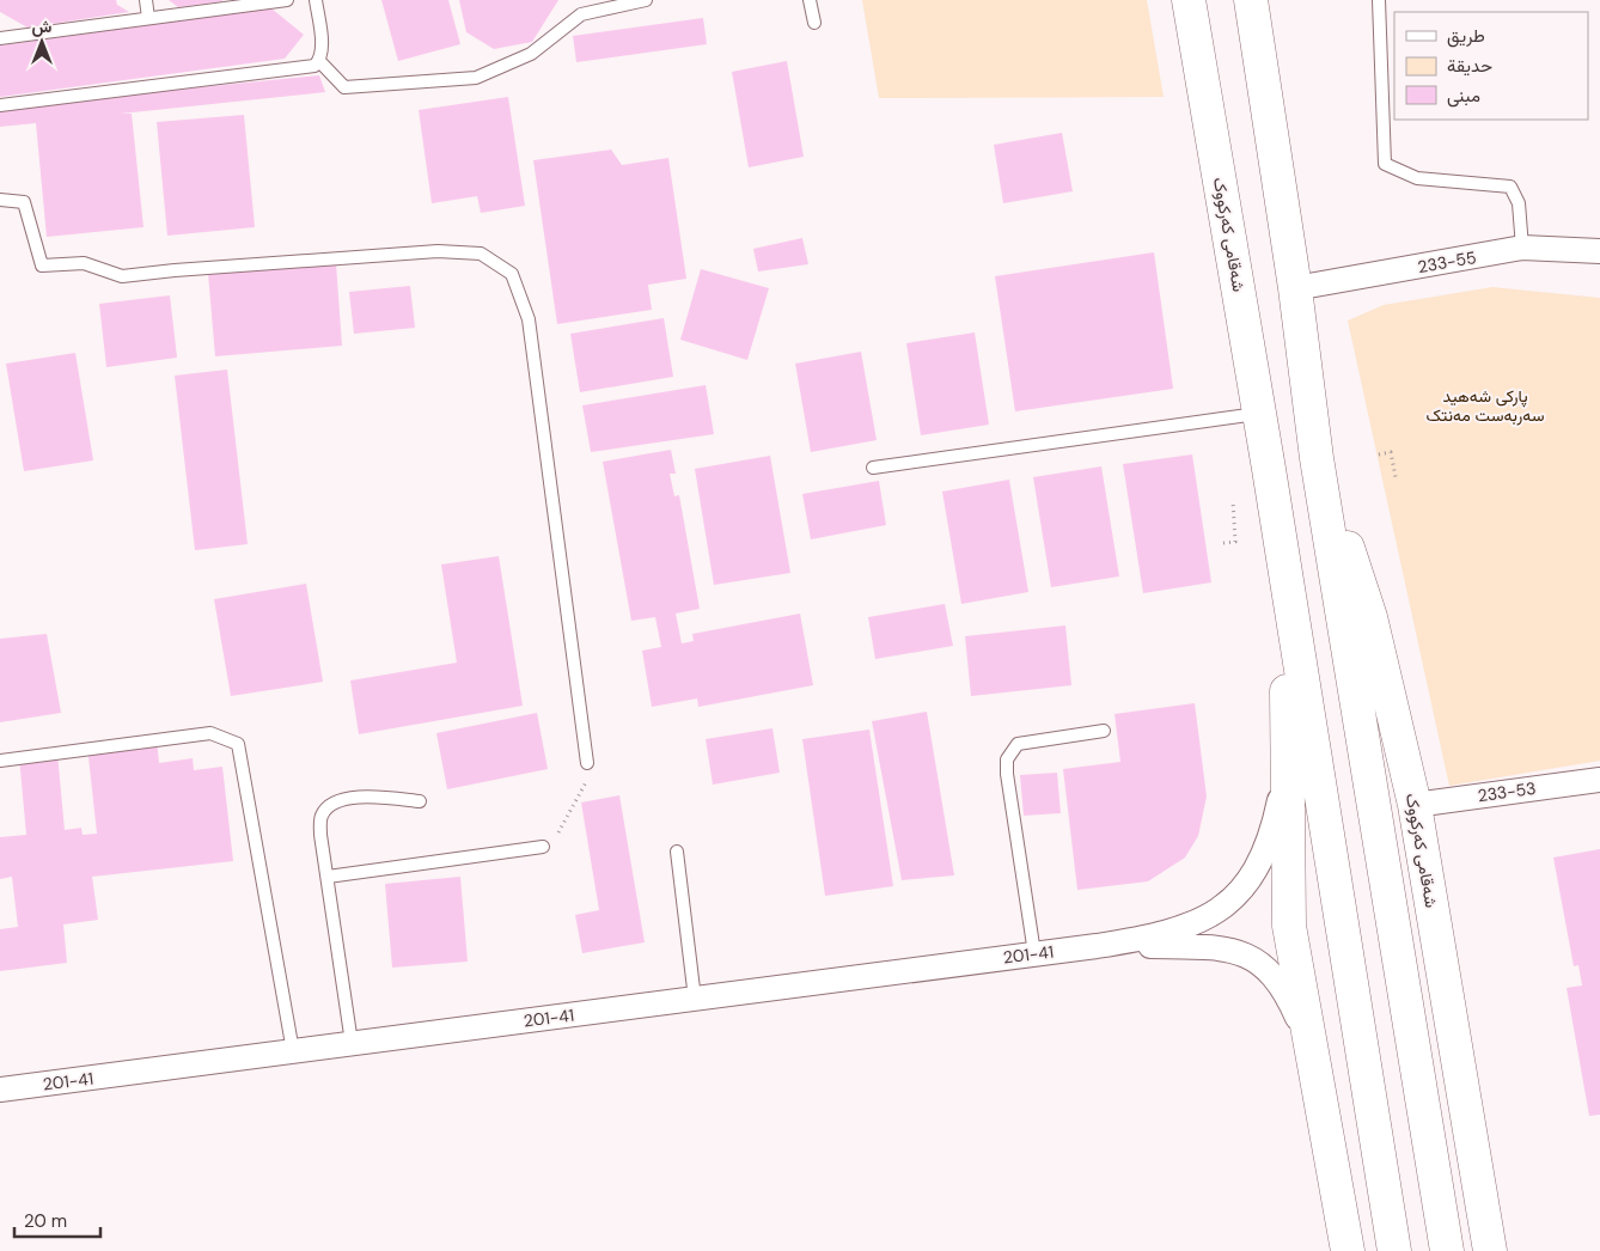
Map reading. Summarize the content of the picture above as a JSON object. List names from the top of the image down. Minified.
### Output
{"streets":{"highway":["شەقامی کەرکووک"],"street":["233-55","233-53","201-41"]},"crossings":[["شەقامی کەرکووک","233-55"],["شەقامی کەرکووک","233-53"],["شەقامی کەرکووک","201-41"]],"parks":["پارکی شەهید سەربەست مەنتک"],"legend":["طريق","حديقة","مبنى"],"scale_bar":"20 m","north":"top"}
